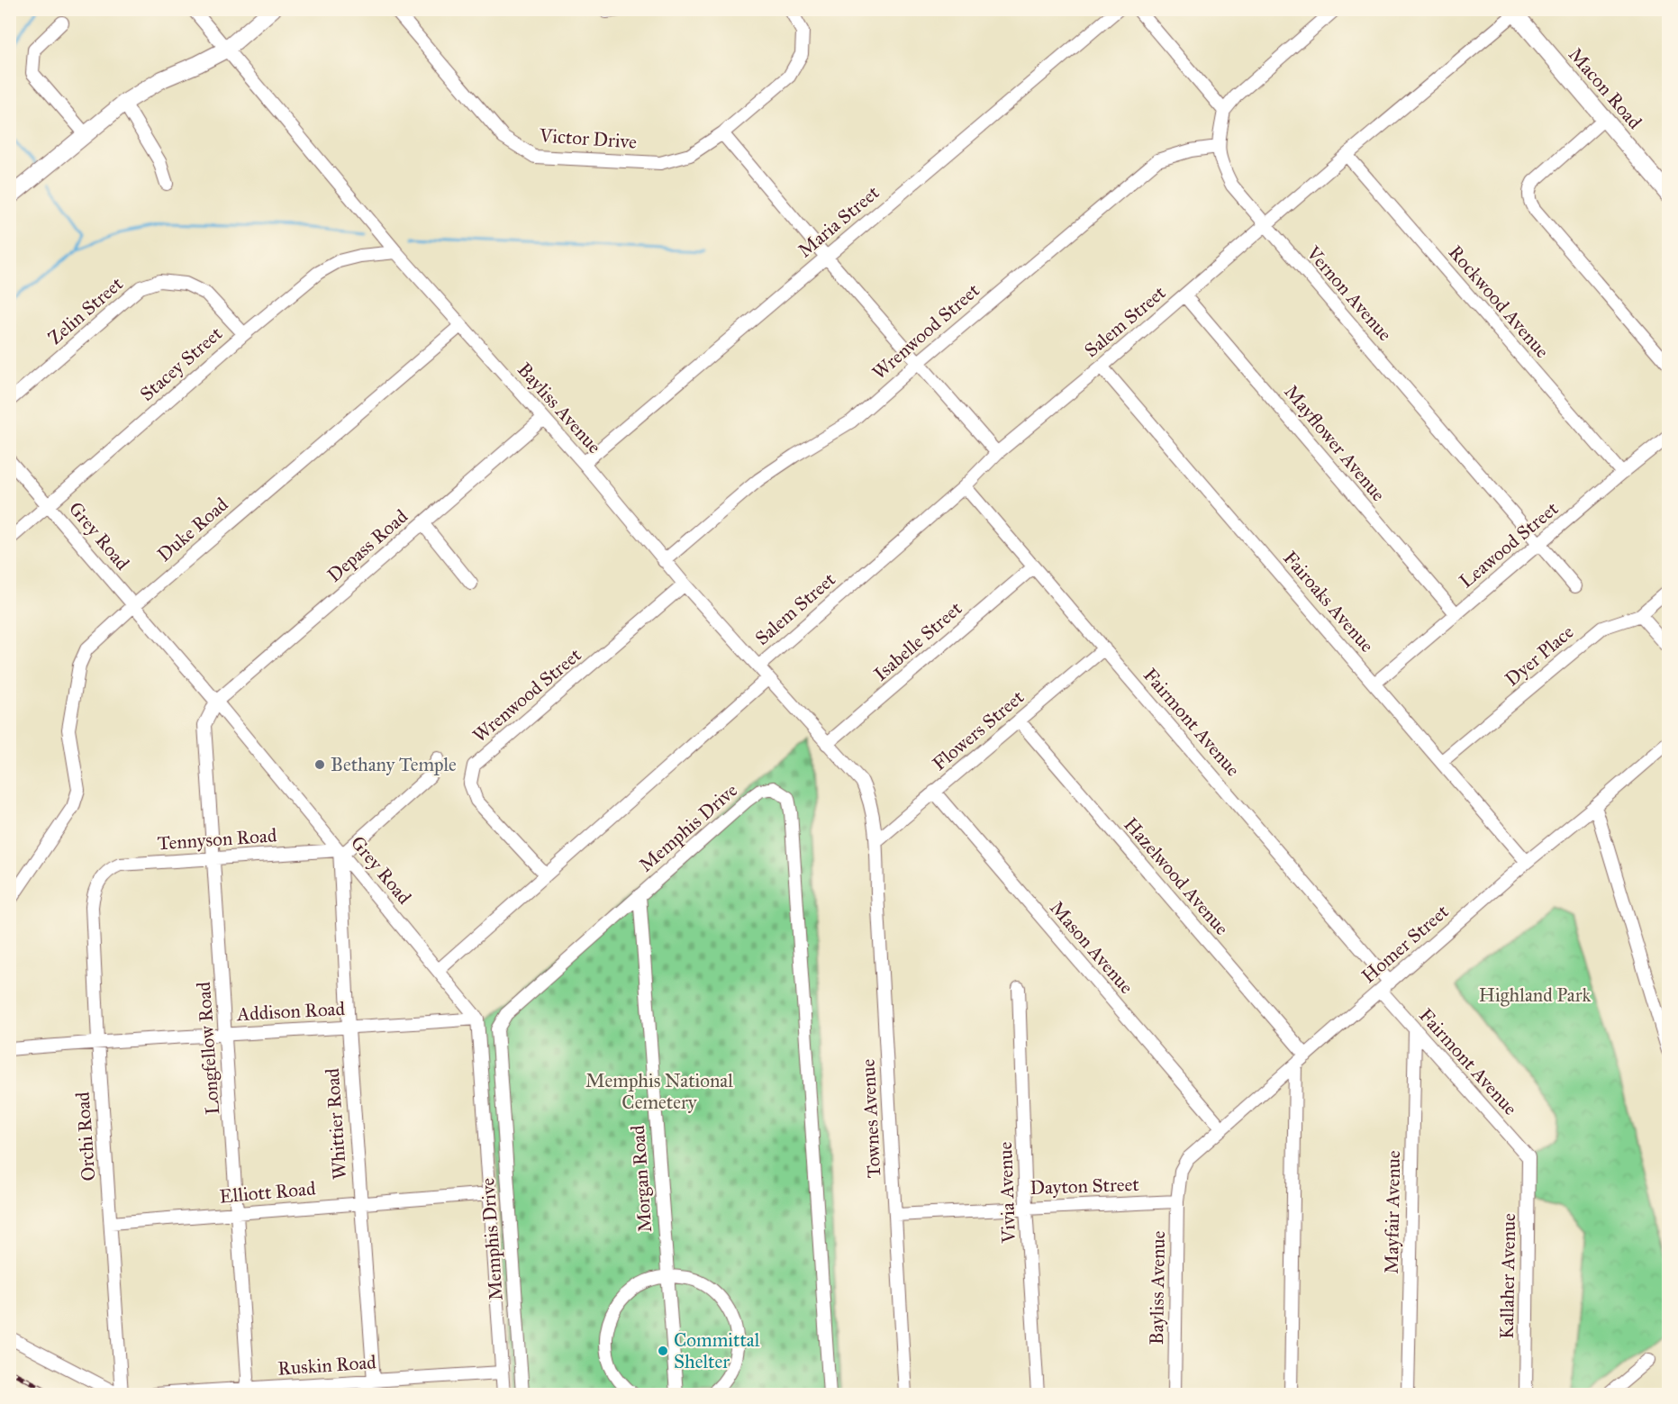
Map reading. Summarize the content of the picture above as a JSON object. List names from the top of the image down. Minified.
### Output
{"streets":{"main road":["Macon Road"],"street":["Victor Drive","Maria Street","Vernon Avenue","Rockwood Avenue","Zelin Street","Salem Street","Wrenwood Street","Stacey Street","Bayliss Avenue","Mayflower Avenue","Duke Road","Grey Road","Leawood Street","Depass Road","Fairoaks Avenue","Isabelle Street","Dyer Place","Fairmont Avenue","Flowers Street","Memphis Drive","Tennyson Road","Hazelwood Avenue","Homer Street","Mason Avenue","Addison Road","Longfellow Road","Townes Avenue","Whittier Road","Orchi Road","Morgan Road","Dayton Street","Elliott Road","Vivia Avenue","Mayfair Avenue","Kallaher Avenue","Ruskin Road"]},"crossings":[["Macon Road","Salem Street"],["Maria Street","Bayliss Avenue"],["Vernon Avenue","Salem Street"],["Vernon Avenue","Wrenwood Street"],["Vernon Avenue","Leawood Street"],["Rockwood Avenue","Salem Street"],["Rockwood Avenue","Leawood Street"],["Zelin Street","Stacey Street"],["Salem Street","Bayliss Avenue"],["Salem Street","Mayflower Avenue"],["Salem Street","Fairoaks Avenue"],["Salem Street","Fairmont Avenue"],["Wrenwood Street","Bayliss Avenue"],["Stacey Street","Bayliss Avenue"],["Stacey Street","Grey Road"],["Bayliss Avenue","Duke Road"],["Bayliss Avenue","Depass Road"],["Bayliss Avenue","Isabelle Street"],["Bayliss Avenue","Flowers Street"],["Bayliss Avenue","Homer Street"],["Bayliss Avenue","Townes Avenue"],["Bayliss Avenue","Dayton Street"],["Mayflower Avenue","Leawood Street"],["Duke Road","Grey Road"],["Grey Road","Depass Road"],["Grey Road","Tennyson Road"],["Grey Road","Addison Road"],["Grey Road","Longfellow Road"],["Grey Road","Whittier Road"],["Leawood Street","Fairoaks Avenue"],["Depass Road","Longfellow Road"],["Fairoaks Avenue","Dyer Place"],["Fairoaks Avenue","Homer Street"],["Isabelle Street","Fairmont Avenue"],["Fairmont Avenue","Flowers Street"],["Fairmont Avenue","Homer Street"],["Fairmont Avenue","Mayfair Avenue"],["Fairmont Avenue","Kallaher Avenue"],["Flowers Street","Hazelwood Avenue"],["Flowers Street","Mason Avenue"],["Flowers Street","Townes Avenue"],["Memphis Drive","Morgan Road"],["Tennyson Road","Longfellow Road"],["Tennyson Road","Whittier Road"],["Tennyson Road","Orchi Road"],["Hazelwood Avenue","Homer Street"],["Homer Street","Mason Avenue"],["Addison Road","Longfellow Road"],["Addison Road","Whittier Road"],["Addison Road","Orchi Road"],["Longfellow Road","Elliott Road"],["Longfellow Road","Ruskin Road"],["Townes Avenue","Dayton Street"],["Whittier Road","Elliott Road"],["Whittier Road","Ruskin Road"],["Orchi Road","Elliott Road"],["Dayton Street","Vivia Avenue"]],"parks":["Highland Park","Memphis National Cemetery"],"places":["Bethany Temple","Committal Shelter"]}
